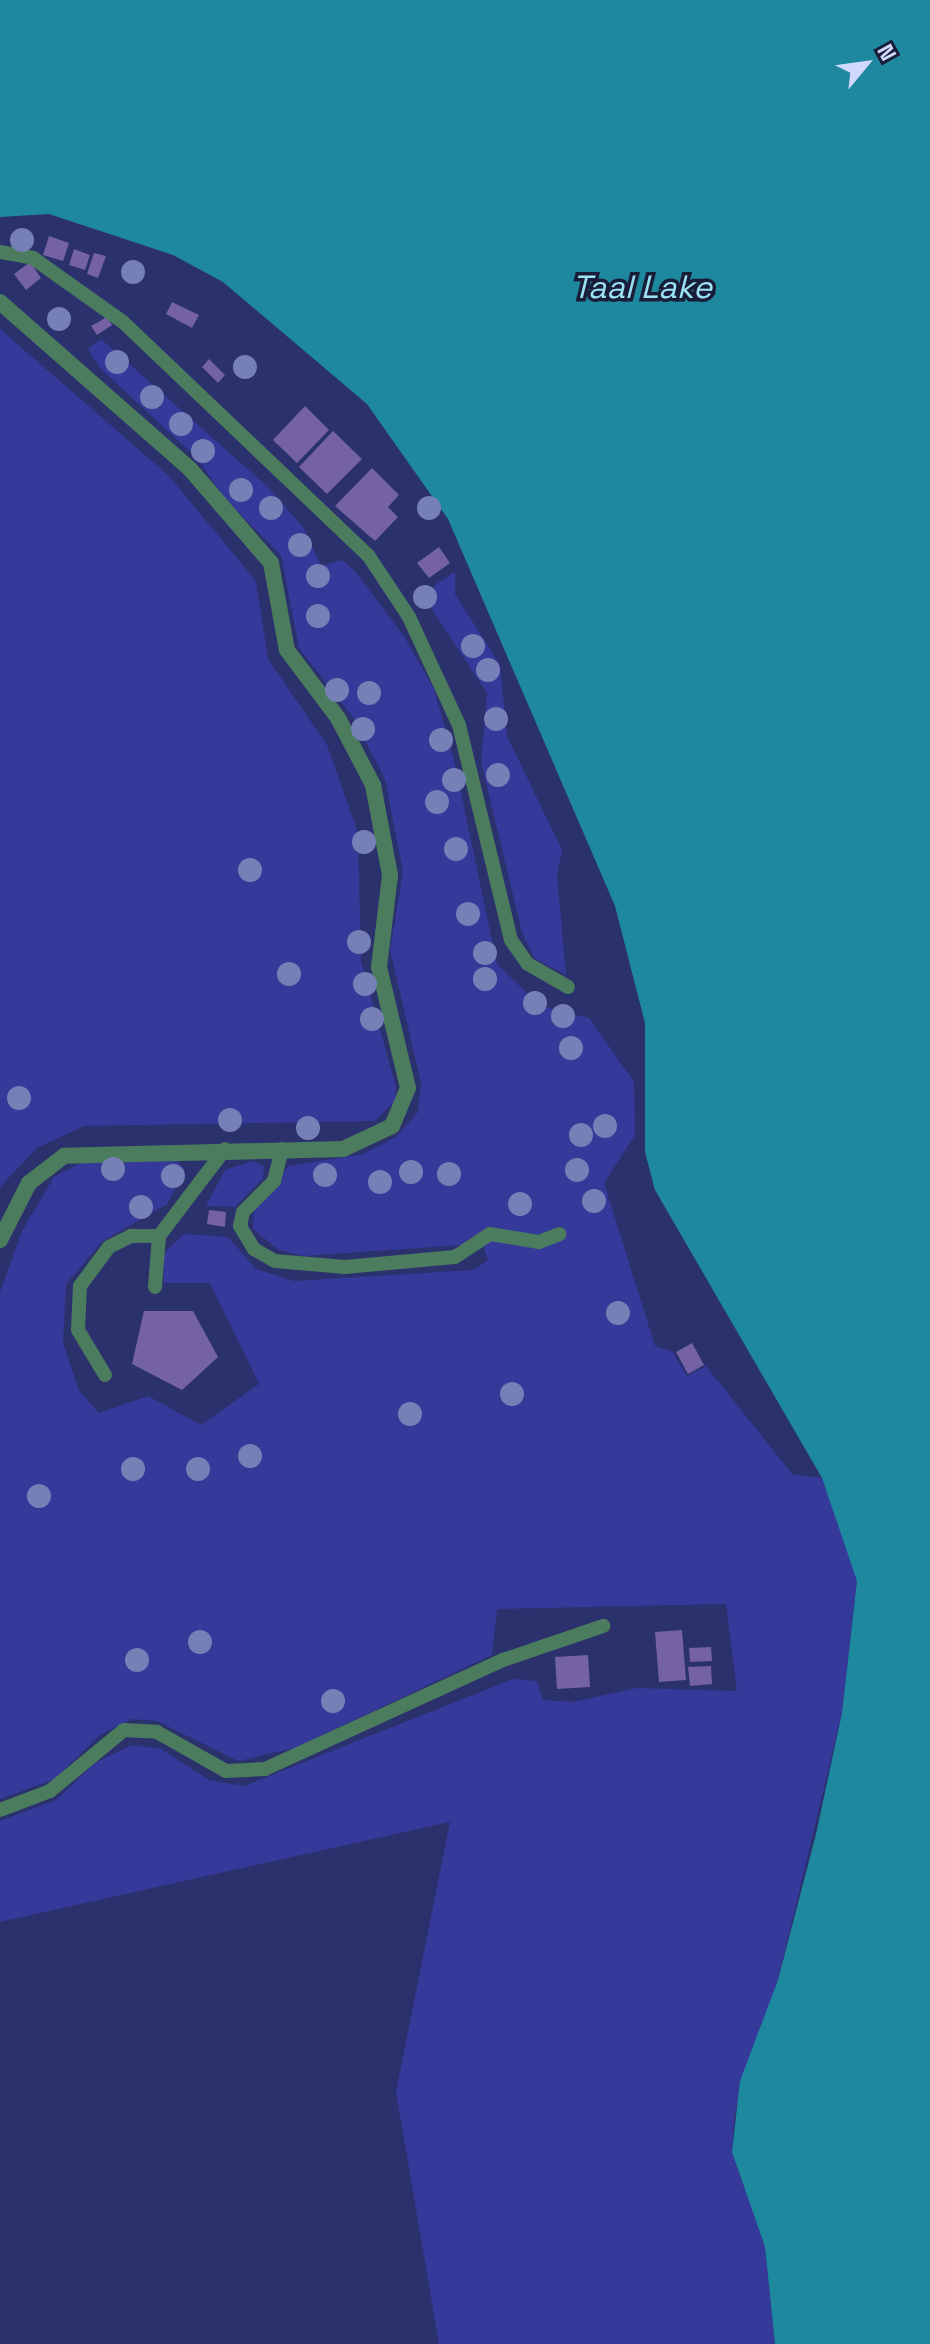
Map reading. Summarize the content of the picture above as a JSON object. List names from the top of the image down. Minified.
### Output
{"water":["Taal Lake"],"north":"top right"}
